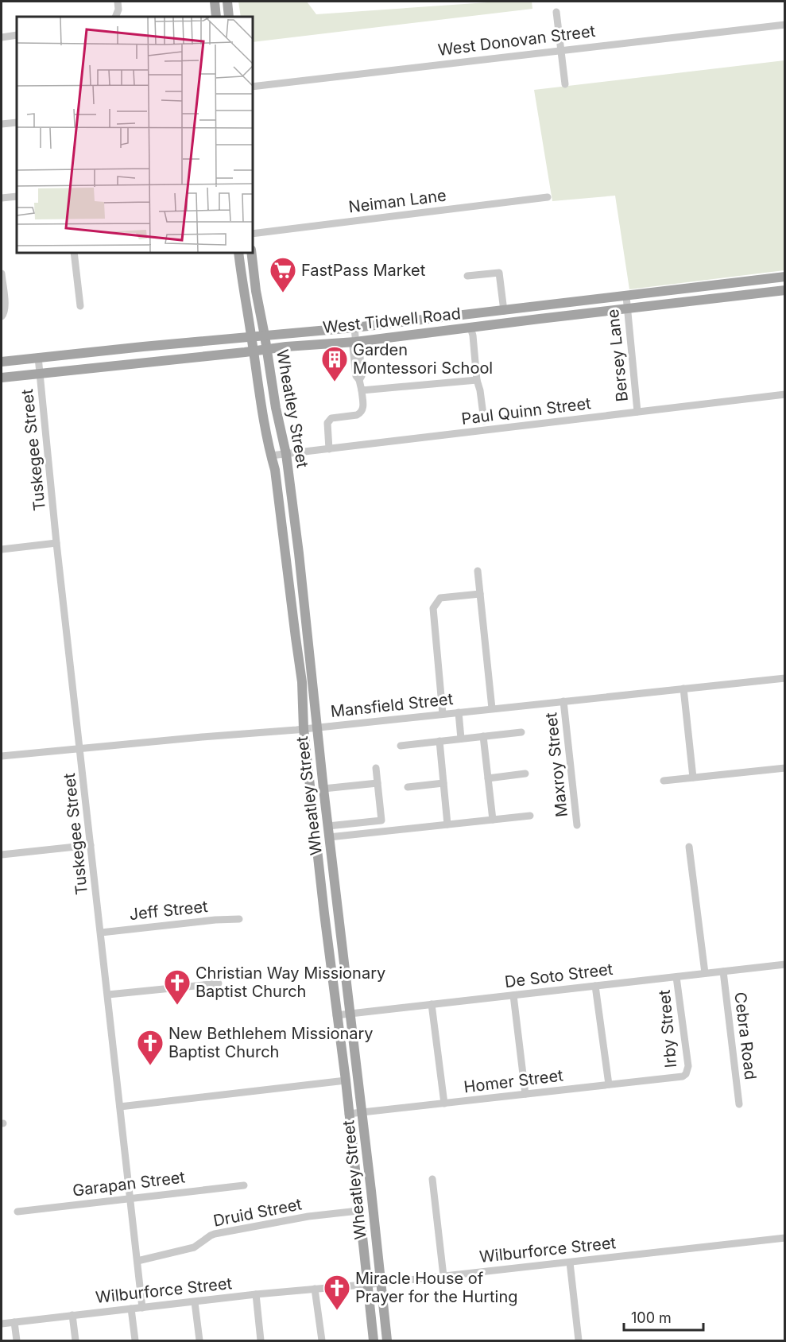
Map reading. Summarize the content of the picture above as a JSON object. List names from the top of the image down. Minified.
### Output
{"streets":{"main road":["West Tidwell Road","Wheatley Street"],"street":["West Donovan Street","Neiman Lane","Bersey Lane","Paul Quinn Street","Tuskegee Street","Mansfield Street","Maxroy Street","Jeff Street","De Soto Street","Irby Street","Cebra Road","Homer Street","Garapan Street","Druid Street","Wilburforce Street"]},"crossings":[["West Tidwell Road","Bersey Lane"],["West Tidwell Road","Wheatley Street"],["West Tidwell Road","Tuskegee Street"],["Bersey Lane","Paul Quinn Street"],["Wheatley Street","Paul Quinn Street"],["Wheatley Street","Mansfield Street"],["Wheatley Street","De Soto Street"],["Wheatley Street","Homer Street"],["Wheatley Street","Druid Street"],["Wheatley Street","Wilburforce Street"],["Tuskegee Street","Mansfield Street"],["Tuskegee Street","Jeff Street"],["Tuskegee Street","Garapan Street"],["Tuskegee Street","Druid Street"],["Tuskegee Street","Wilburforce Street"],["Mansfield Street","Maxroy Street"],["De Soto Street","Irby Street"],["De Soto Street","Cebra Road"],["Irby Street","Homer Street"]],"places":{"supermarket":["FastPass Market"],"building":["Garden Montessori School"],"church":["Christian Way Missionary Baptist Church","New Bethlehem Missionary Baptist Church","Miracle House of Prayer for the Hurting"]},"scale_bar":"100 m"}
